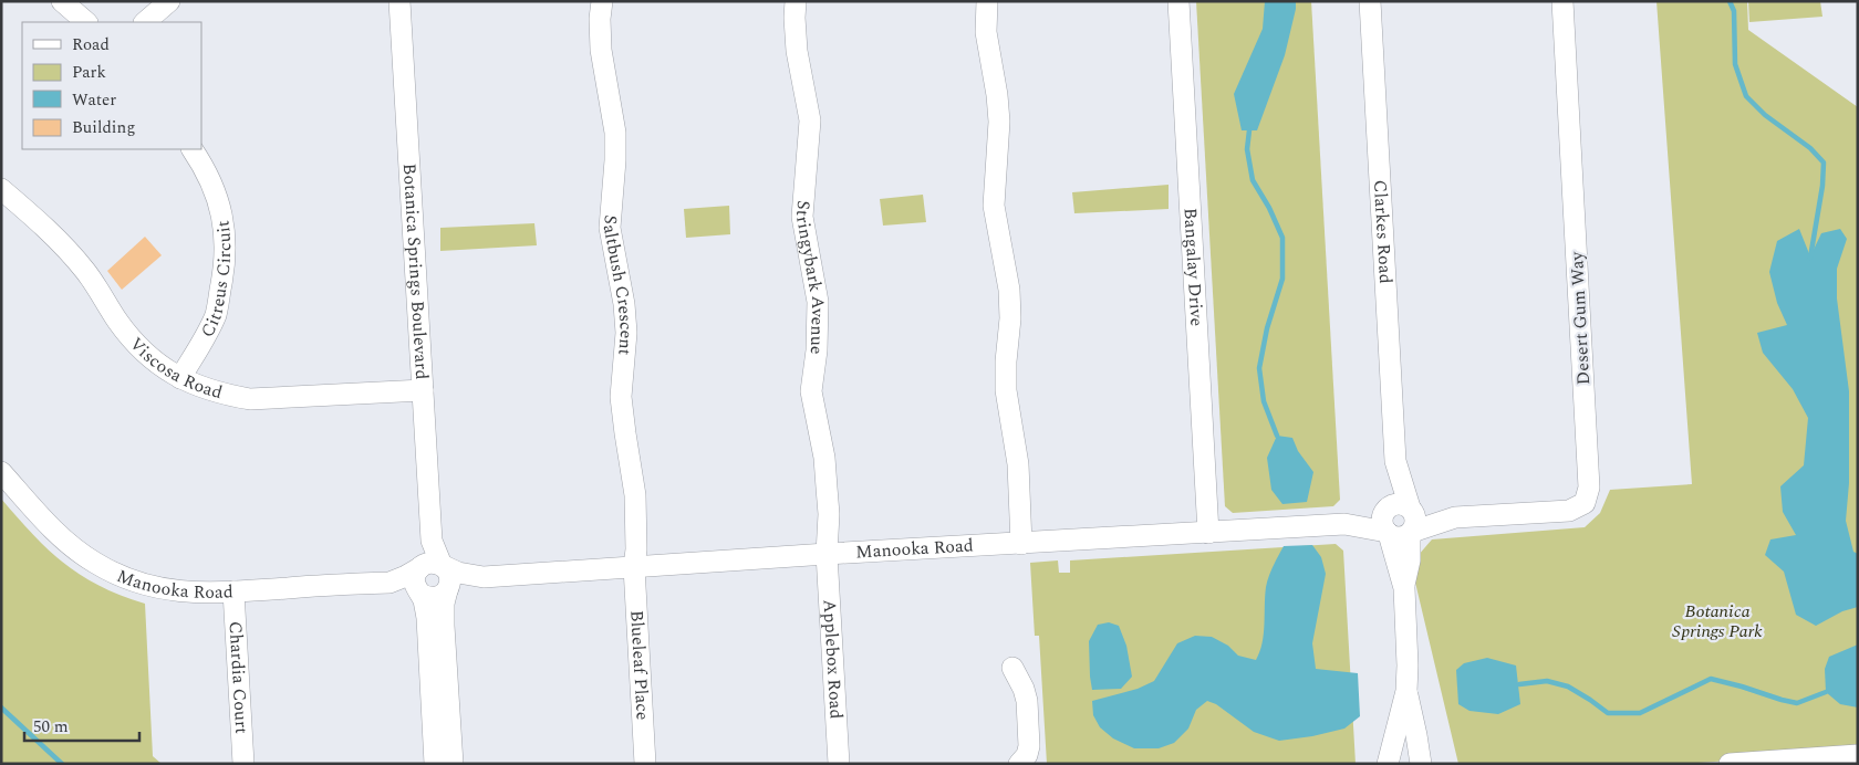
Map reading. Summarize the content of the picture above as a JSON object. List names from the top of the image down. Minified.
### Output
{"streets":{"street":["Clarkes Road","Bangalay Drive","Botanica Springs Boulevard","Stringybark Avenue","Citreus Circuit","Saltbush Crescent","Desert Gum Way","Viscosa Road","Manooka Road","Applebox Road","Blueleaf Place","Chardia Court"]},"crossings":[["Clarkes Road","Desert Gum Way"],["Clarkes Road","Manooka Road"],["Bangalay Drive","Manooka Road"],["Botanica Springs Boulevard","Viscosa Road"],["Botanica Springs Boulevard","Manooka Road"],["Stringybark Avenue","Manooka Road"],["Stringybark Avenue","Applebox Road"],["Citreus Circuit","Viscosa Road"],["Saltbush Crescent","Manooka Road"],["Saltbush Crescent","Blueleaf Place"],["Desert Gum Way","Manooka Road"],["Manooka Road","Applebox Road"],["Manooka Road","Blueleaf Place"],["Manooka Road","Chardia Court"]],"parks":["Botanica Springs Park"],"legend":["Road","Park","Water","Building"],"scale_bar":"50 m"}
